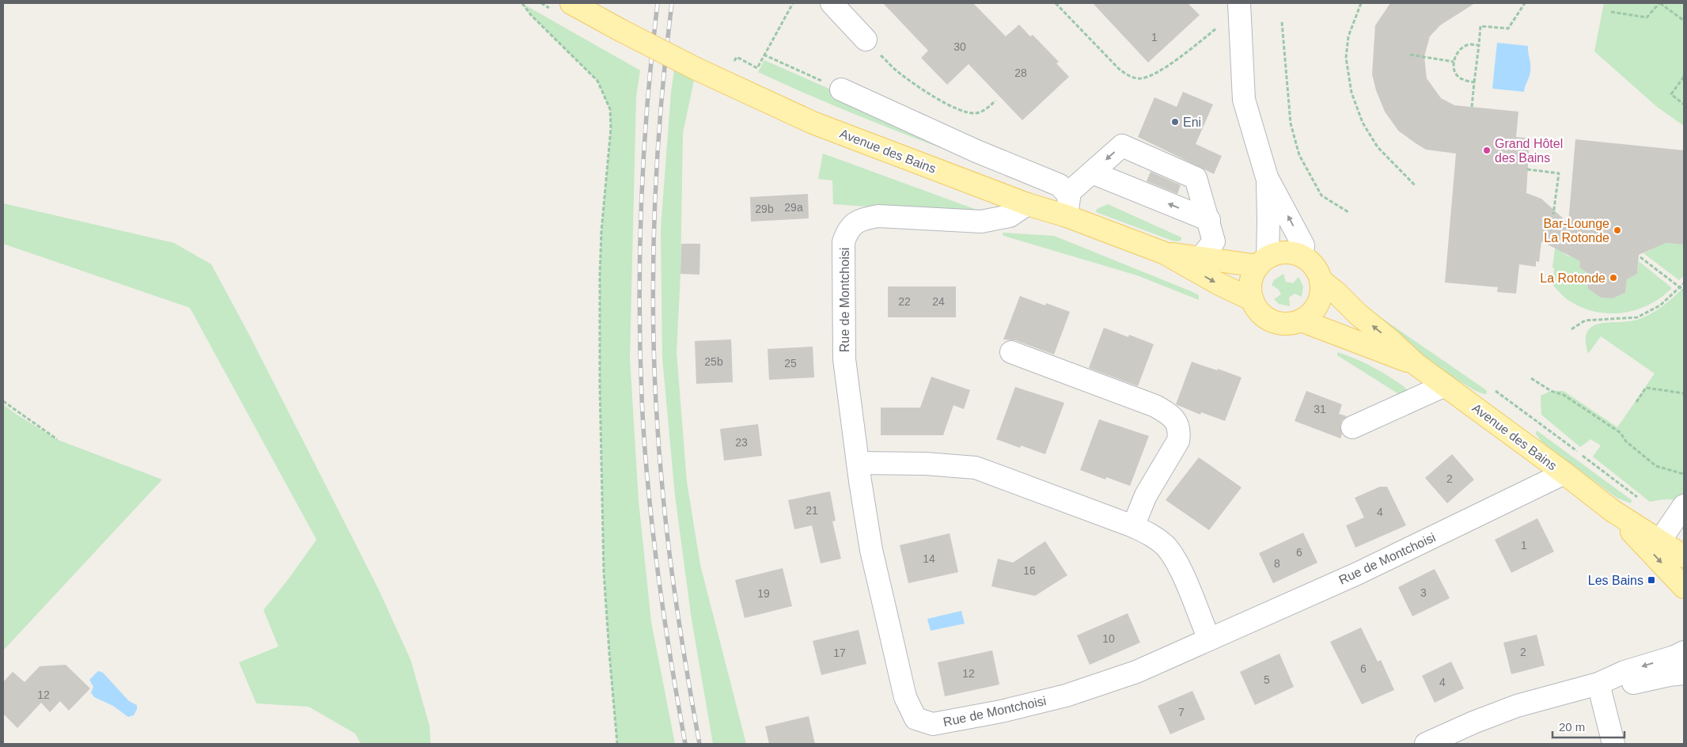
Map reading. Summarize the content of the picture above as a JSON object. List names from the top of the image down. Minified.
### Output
{"streets":{"main road":["Avenue des Bains"],"street":["Rue de Montchoisi"]},"crossings":[["Avenue des Bains","Rue de Montchoisi"]],"places":{"other":["Eni","Grand Hôtel des Bains","Bar-Lounge La Rotonde","La Rotonde"],"transit":["Les Bains"]},"house_numbers":["1","30","28","29a","29b","22","24","25b","25","31","23","2","21","4","1","6","14","8","16","3","19","10","2","17","6","12","5","4","12","7"],"scale_bar":"20 m"}
